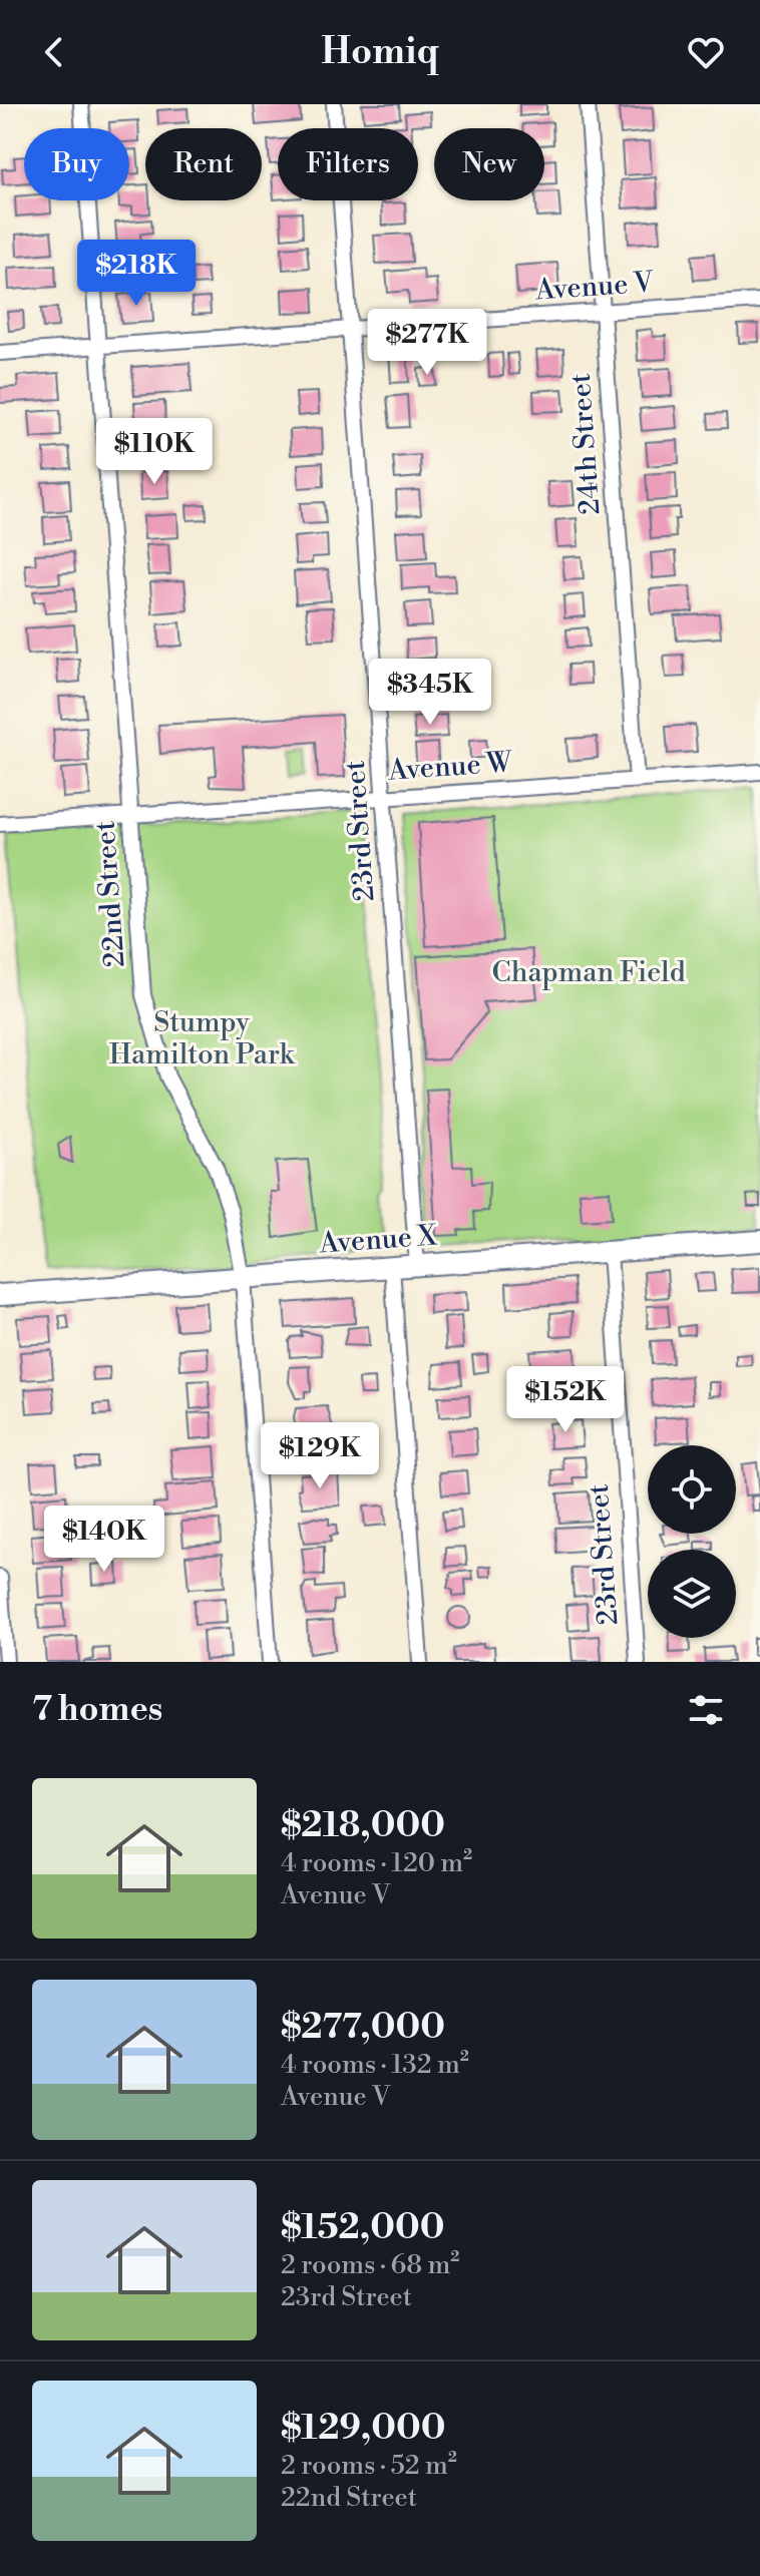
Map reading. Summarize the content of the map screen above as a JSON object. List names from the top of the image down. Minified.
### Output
{"streets":{"street":["Avenue V","24th Street","Avenue W","23rd Street","22nd Street","Avenue X"]},"crossings":[["Avenue V","24th Street"],["Avenue V","23rd Street"],["Avenue V","22nd Street"],["24th Street","Avenue W"],["Avenue W","23rd Street"],["Avenue W","22nd Street"],["23rd Street","Avenue X"],["22nd Street","Avenue X"]],"parks":["Chapman Field","Stumpy Hamilton Park"],"page":{"header":"Homiq","chip":["Buy","Rent","Filters","New"],"price":["$218K","$277K","$110K","$345K","$152K","$129K","$140K"],"heading":"7 homes","list":[{"name":"$218,000","note":"4 rooms · 120 m² · Avenue V"},{"name":"$277,000","note":"4 rooms · 132 m² · Avenue V"},{"name":"$152,000","note":"2 rooms · 68 m² · 23rd Street"},{"name":"$129,000","note":"2 rooms · 52 m² · 22nd Street"}]}}
